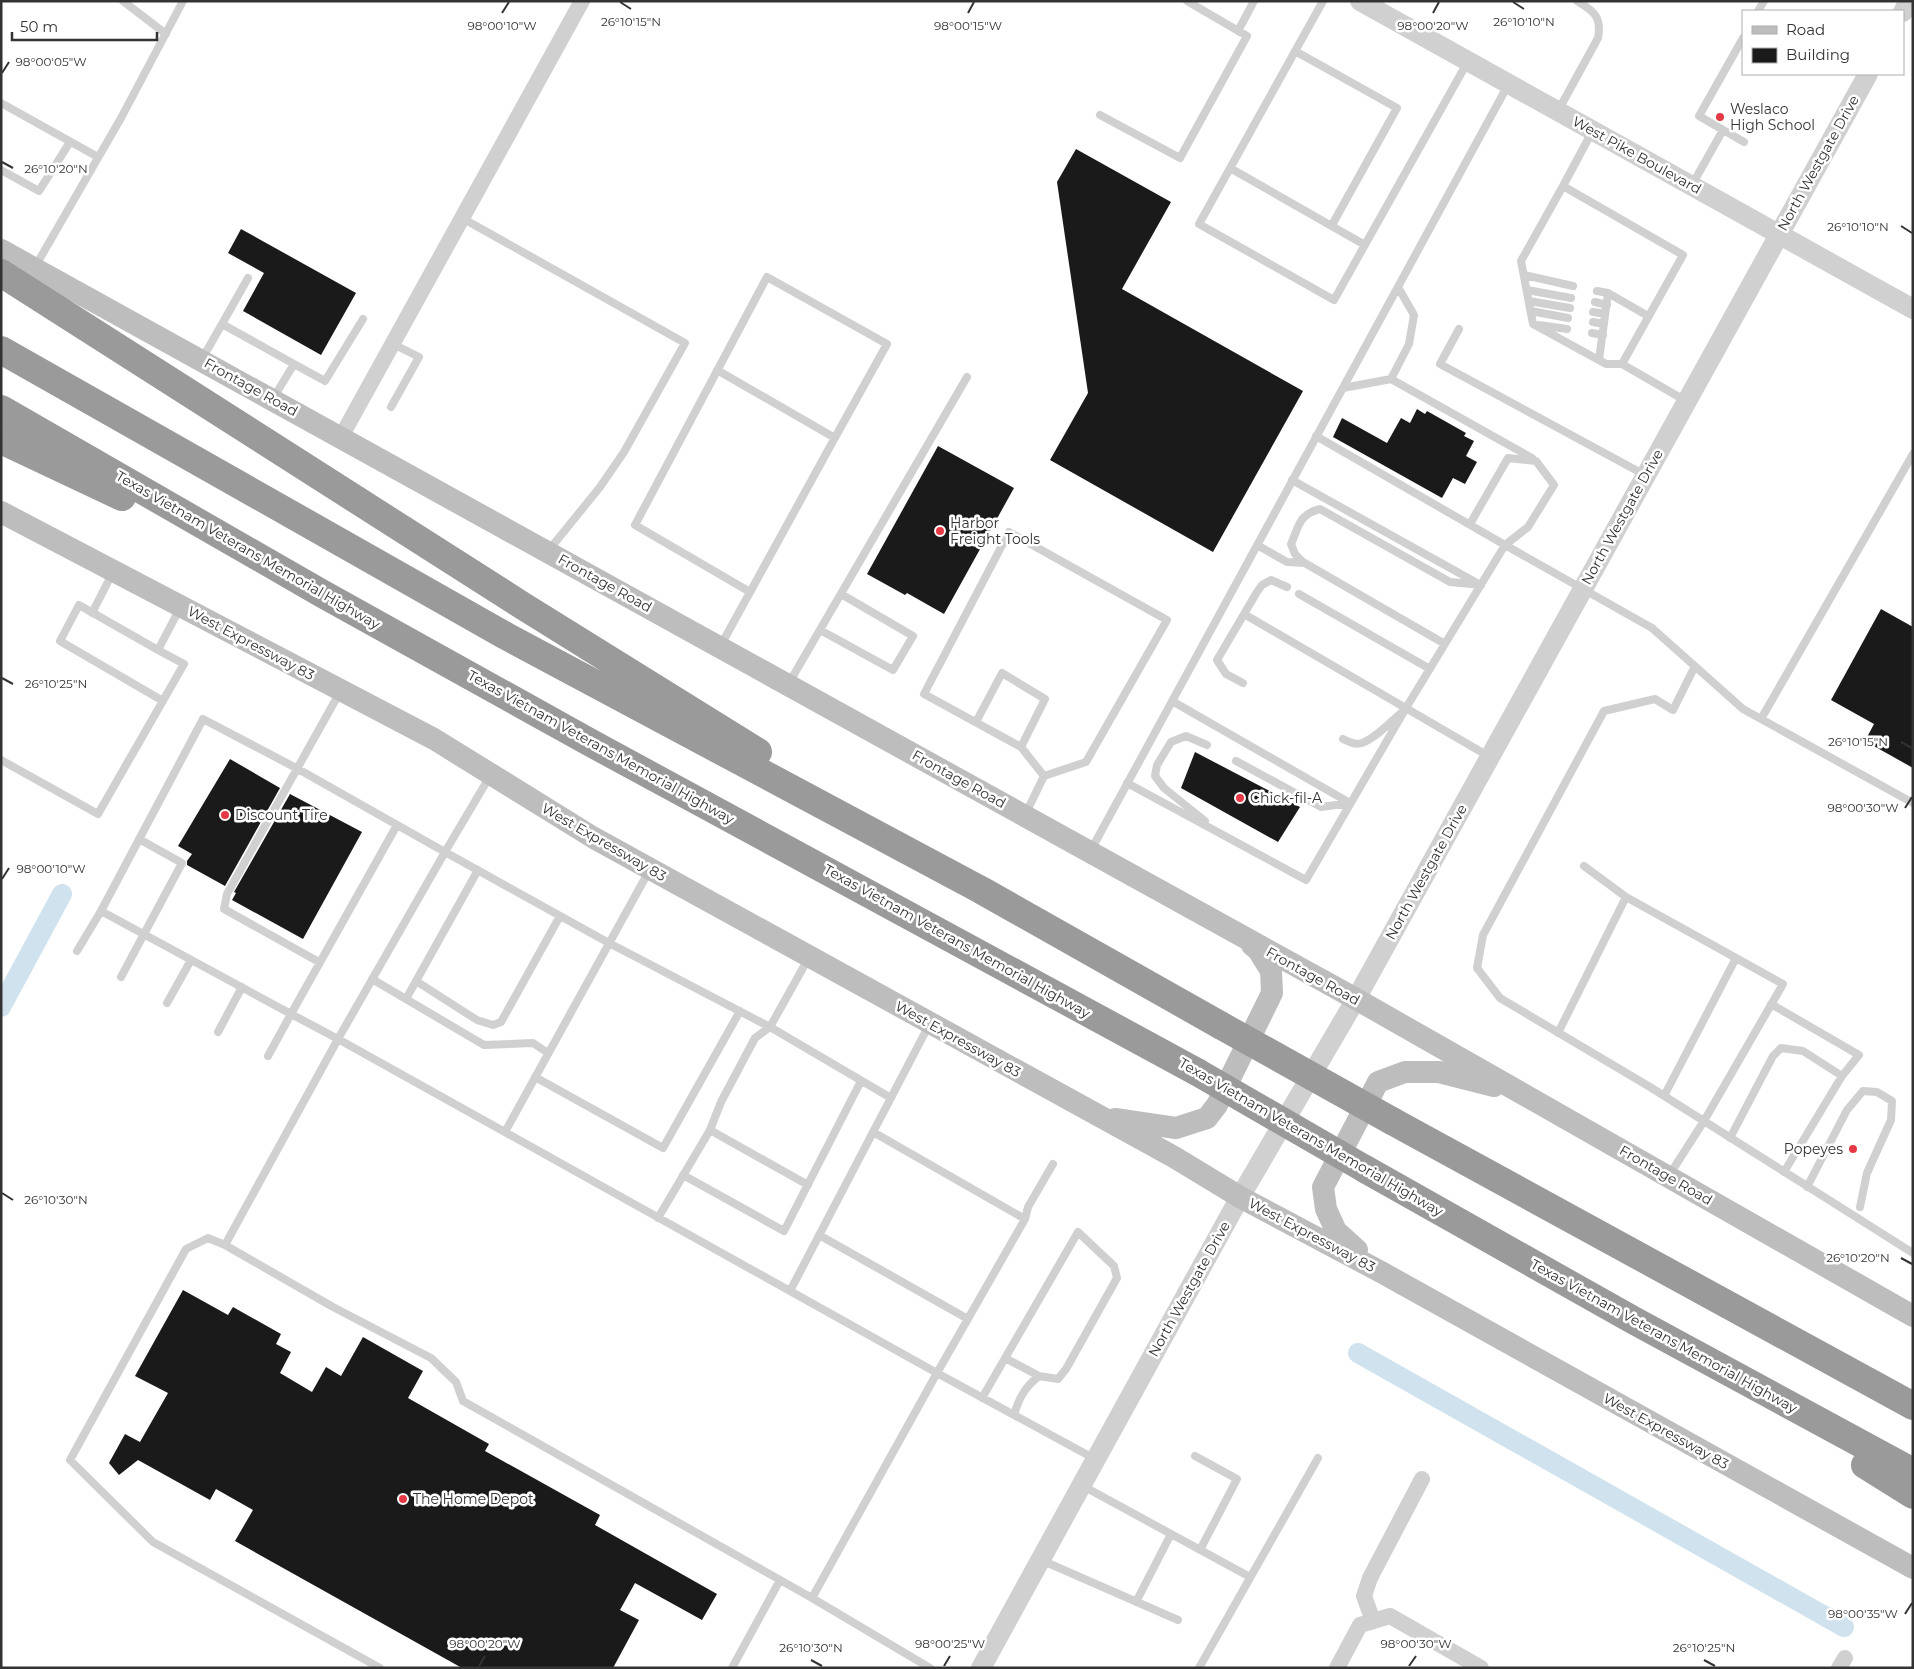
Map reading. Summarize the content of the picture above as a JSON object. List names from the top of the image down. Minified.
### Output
{"streets":{"highway":["Texas Vietnam Veterans Memorial Highway"],"main road":["Frontage Road","West Expressway 83"],"street":["West Pike Boulevard","North Westgate Drive"]},"crossings":[["West Pike Boulevard","North Westgate Drive"],["North Westgate Drive","Frontage Road"],["North Westgate Drive","West Expressway 83"]],"places":["Weslaco High School","Harbor Freight Tools","Chick-fil-A","Discount Tire","Popeyes","The Home Depot"],"legend":["Road","Building"],"scale_bar":"50 m","coordinates":["26°10'15\"N","26°10'10\"N","98°00'10\"W","98°00'15\"W","98°00'20\"W","98°00'05\"W","26°10'20\"N","26°10'25\"N","98°00'30\"W","26°10'30\"N","98°00'35\"W","98°00'25\"W"]}
